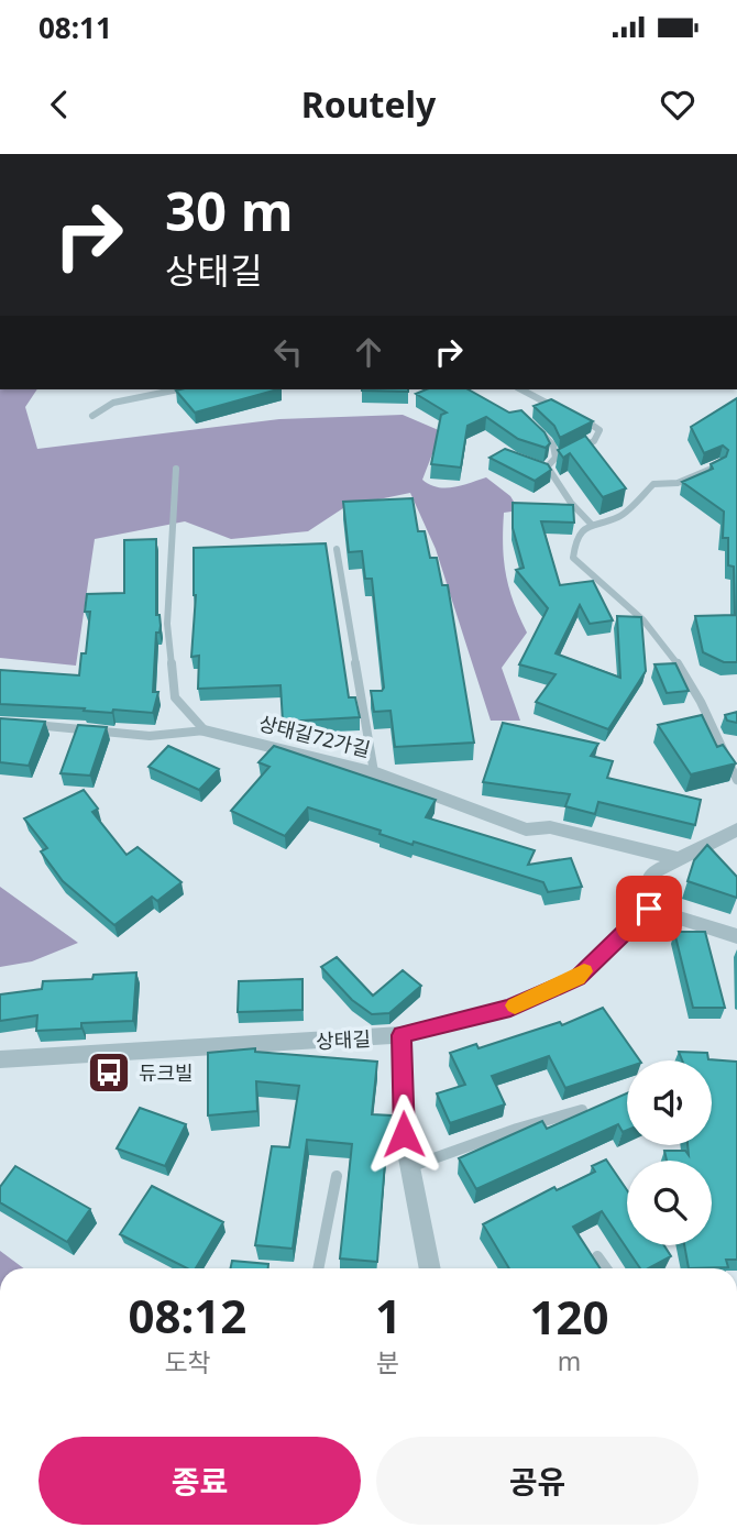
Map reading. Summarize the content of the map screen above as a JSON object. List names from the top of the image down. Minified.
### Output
{"streets":{"street":["상태길72가길","상태길"]},"places":{"bus stop":["듀크빌"]},"page":{"status":"08:11","header":"Routely","turn":["30 m","상태길"],"eta":["08:12","도착","1","분","120","m"],"buttons":["종료","공유"]}}
